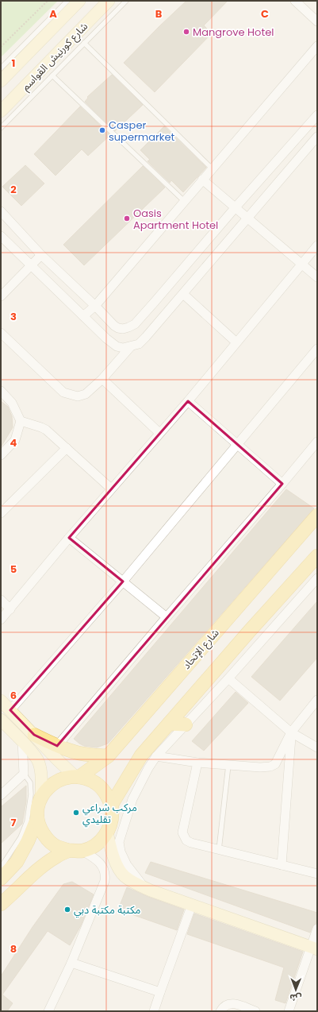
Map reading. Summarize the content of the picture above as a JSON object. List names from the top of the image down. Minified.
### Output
{"streets":{"main road":["شارع الإتحاد"],"street":["شارع كورنيش القواسم"]},"places":["Mangrove Hotel","Casper supermarket","Oasis Apartment Hotel","مركب شراعي تقليدي","مكتبة مكتبة دبي"],"north":"bottom","grid":{"columns":["A","B","C"],"rows":["1","2","3","4","5","6","7","8"]}}
